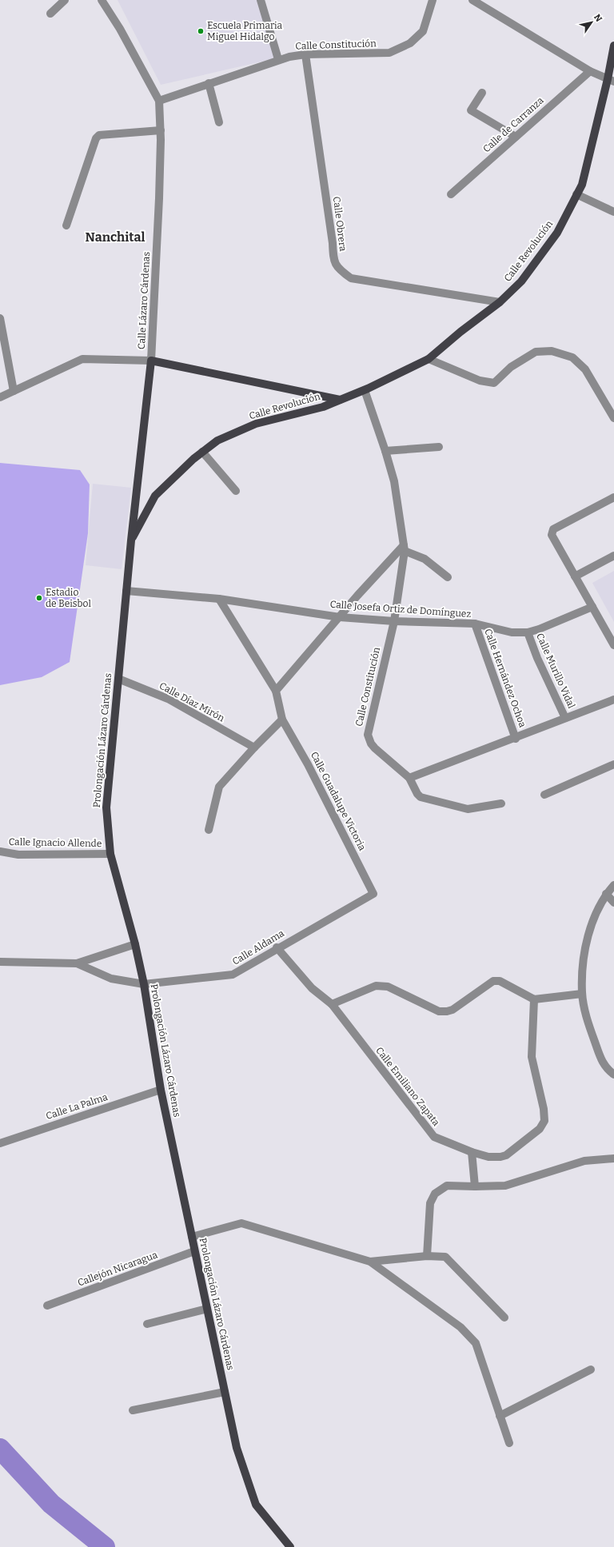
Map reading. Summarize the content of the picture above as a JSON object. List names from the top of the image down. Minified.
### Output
{"streets":{"main road":["Calle Revolución","Calle Lázaro Cárdenas","Prolongación Lázaro Cárdenas"],"street":["Calle Constitución","Calle de Carranza","Calle Obrera","Calle Josefa Ortiz de Domínguez","Calle Murillo Vidal","Calle Hernández Ochoa","Calle Díaz Mirón","Calle Guadalupe Victoria","Calle Ignacio Allende","Calle Aldama","Calle Emiliano Zapata","Calle La Palma","Callejón Nicaragua"]},"crossings":[["Calle Constitución","Calle Obrera"],["Calle Constitución","Calle Revolución"],["Calle Constitución","Calle Lázaro Cárdenas"],["Calle Constitución","Calle Josefa Ortiz de Domínguez"],["Calle Obrera","Calle Revolución"],["Calle Revolución","Calle Lázaro Cárdenas"],["Calle Revolución","Prolongación Lázaro Cárdenas"],["Calle Lázaro Cárdenas","Prolongación Lázaro Cárdenas"],["Calle Josefa Ortiz de Domínguez","Calle Murillo Vidal"],["Calle Josefa Ortiz de Domínguez","Calle Hernández Ochoa"],["Calle Josefa Ortiz de Domínguez","Prolongación Lázaro Cárdenas"],["Calle Díaz Mirón","Prolongación Lázaro Cárdenas"],["Prolongación Lázaro Cárdenas","Calle Ignacio Allende"],["Prolongación Lázaro Cárdenas","Calle Aldama"],["Prolongación Lázaro Cárdenas","Calle La Palma"],["Prolongación Lázaro Cárdenas","Callejón Nicaragua"],["Calle Guadalupe Victoria","Calle Aldama"],["Calle Aldama","Calle Emiliano Zapata"]],"districts":["Nanchital"],"places":["Escuela Primaria Miguel Hidalgo","Estadio de Beisbol"],"north":"top right"}
